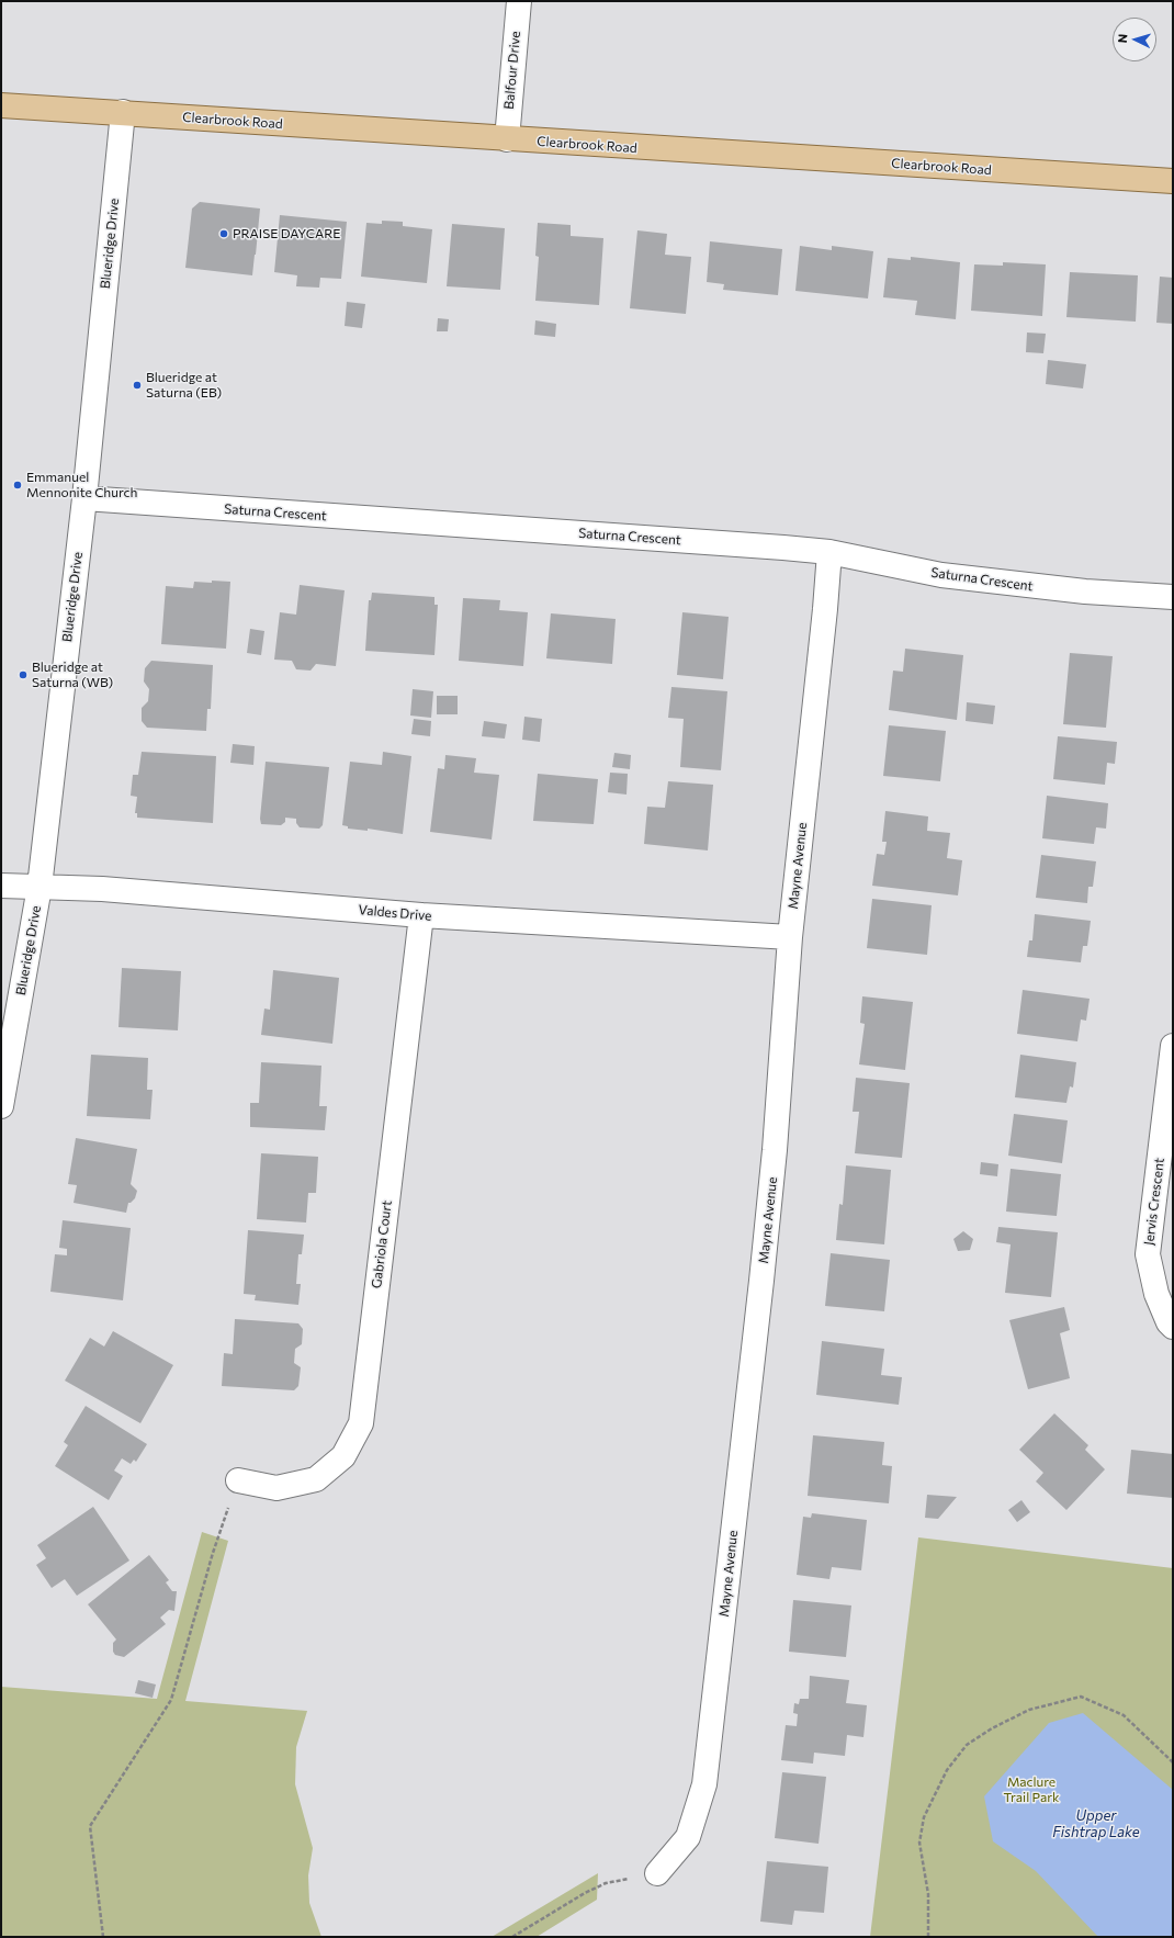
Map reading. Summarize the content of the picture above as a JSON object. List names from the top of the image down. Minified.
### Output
{"streets":{"main road":["Clearbrook Road"],"street":["Balfour Drive","Blueridge Drive","Saturna Crescent","Mayne Avenue","Valdes Drive","Jervis Crescent","Gabriola Court"]},"crossings":[["Balfour Drive","Clearbrook Road"],["Clearbrook Road","Blueridge Drive"],["Blueridge Drive","Saturna Crescent"],["Blueridge Drive","Valdes Drive"],["Saturna Crescent","Mayne Avenue"],["Mayne Avenue","Valdes Drive"],["Valdes Drive","Gabriola Court"]],"water":["Upper Fishtrap Lake"],"parks":["Maclure Trail Park"],"places":["PRAISE DAYCARE","Blueridge at Saturna (EB)","Emmanuel Mennonite Church","Blueridge at Saturna (WB)"],"north":"left"}
